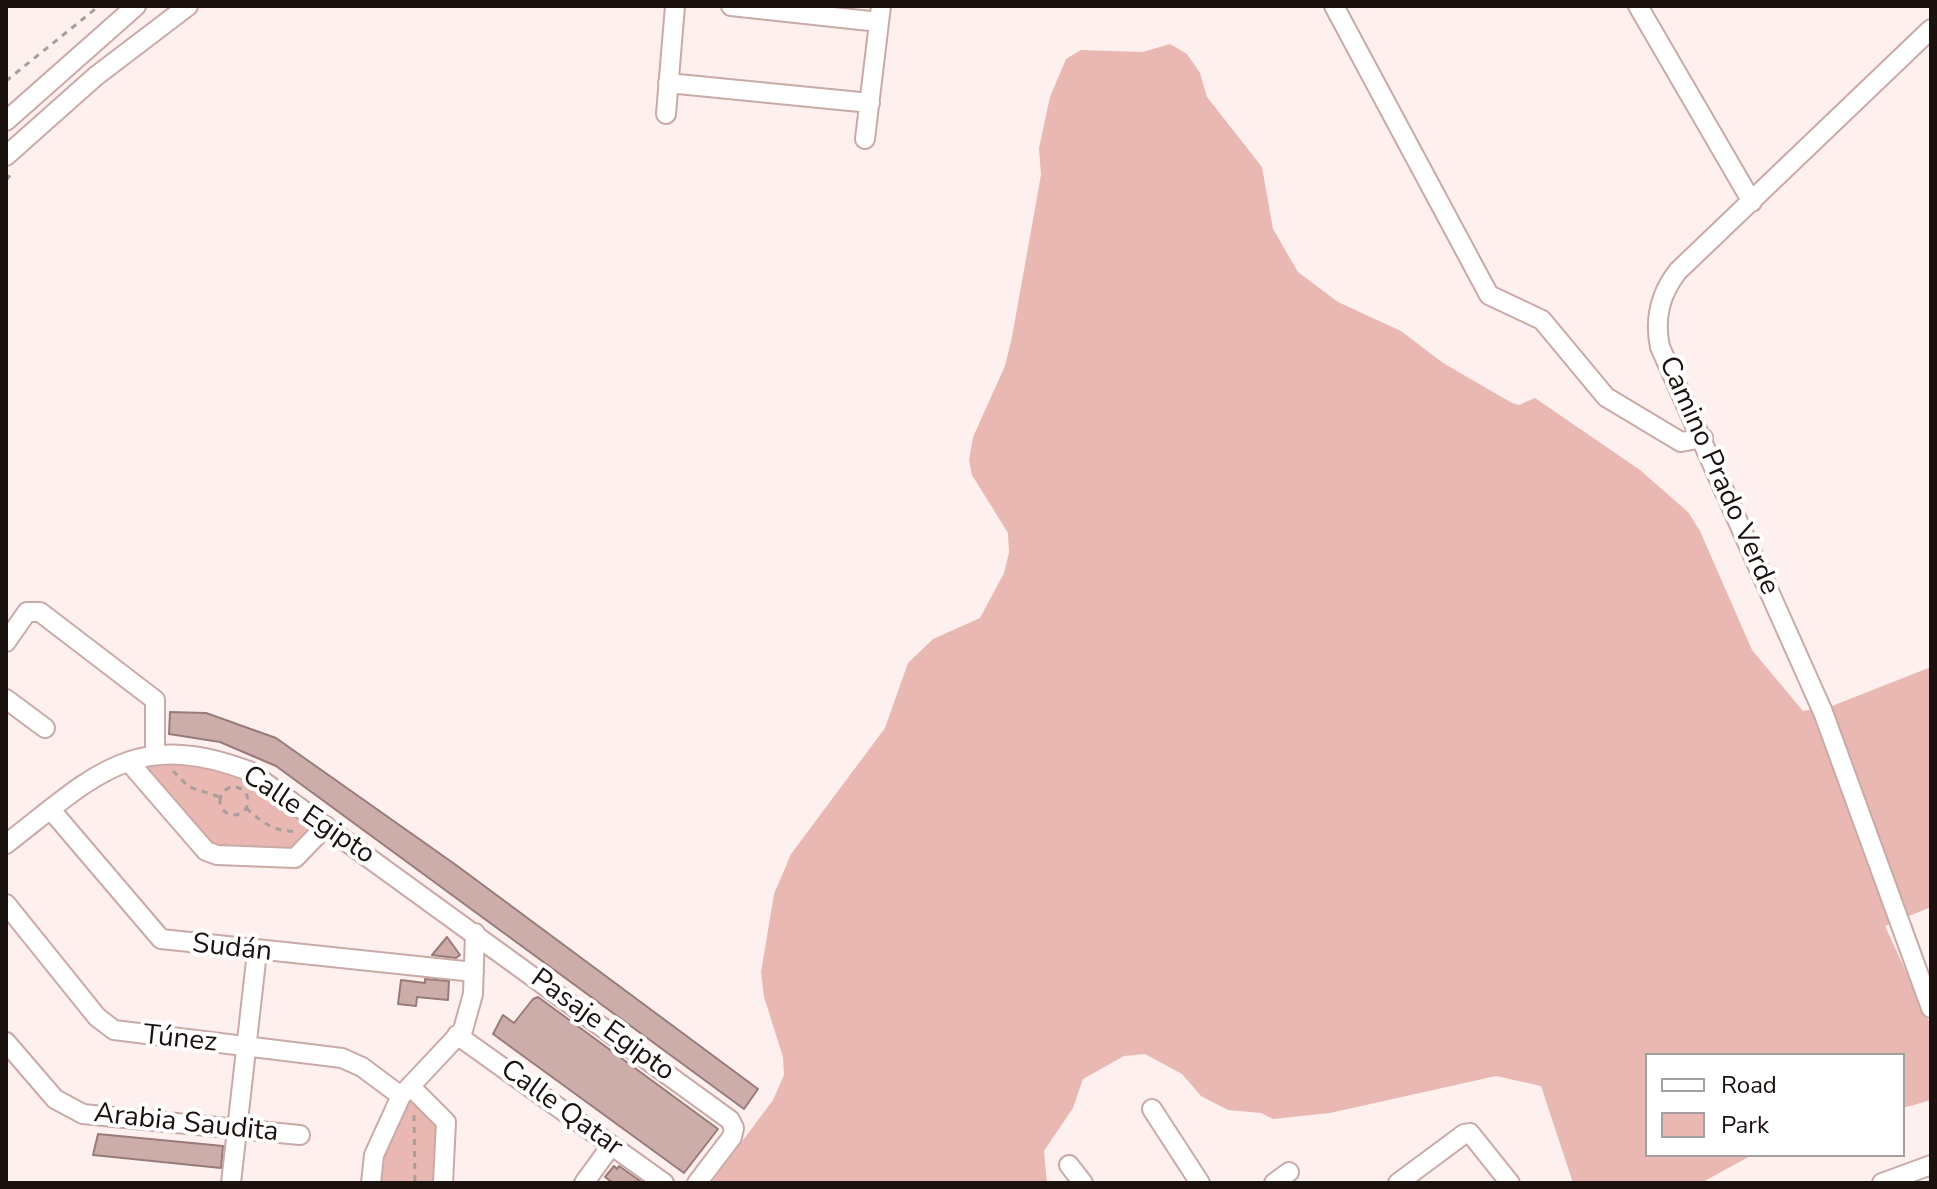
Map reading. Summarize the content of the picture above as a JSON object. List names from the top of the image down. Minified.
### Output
{"streets":{"street":["Camino Prado Verde","Calle Egipto","Sudán","Pasaje Egipto","Túnez","Calle Qatar","Arabia Saudita"]},"crossings":[["Calle Egipto","Sudán"],["Calle Egipto","Pasaje Egipto"]],"legend":["Road","Park"]}
